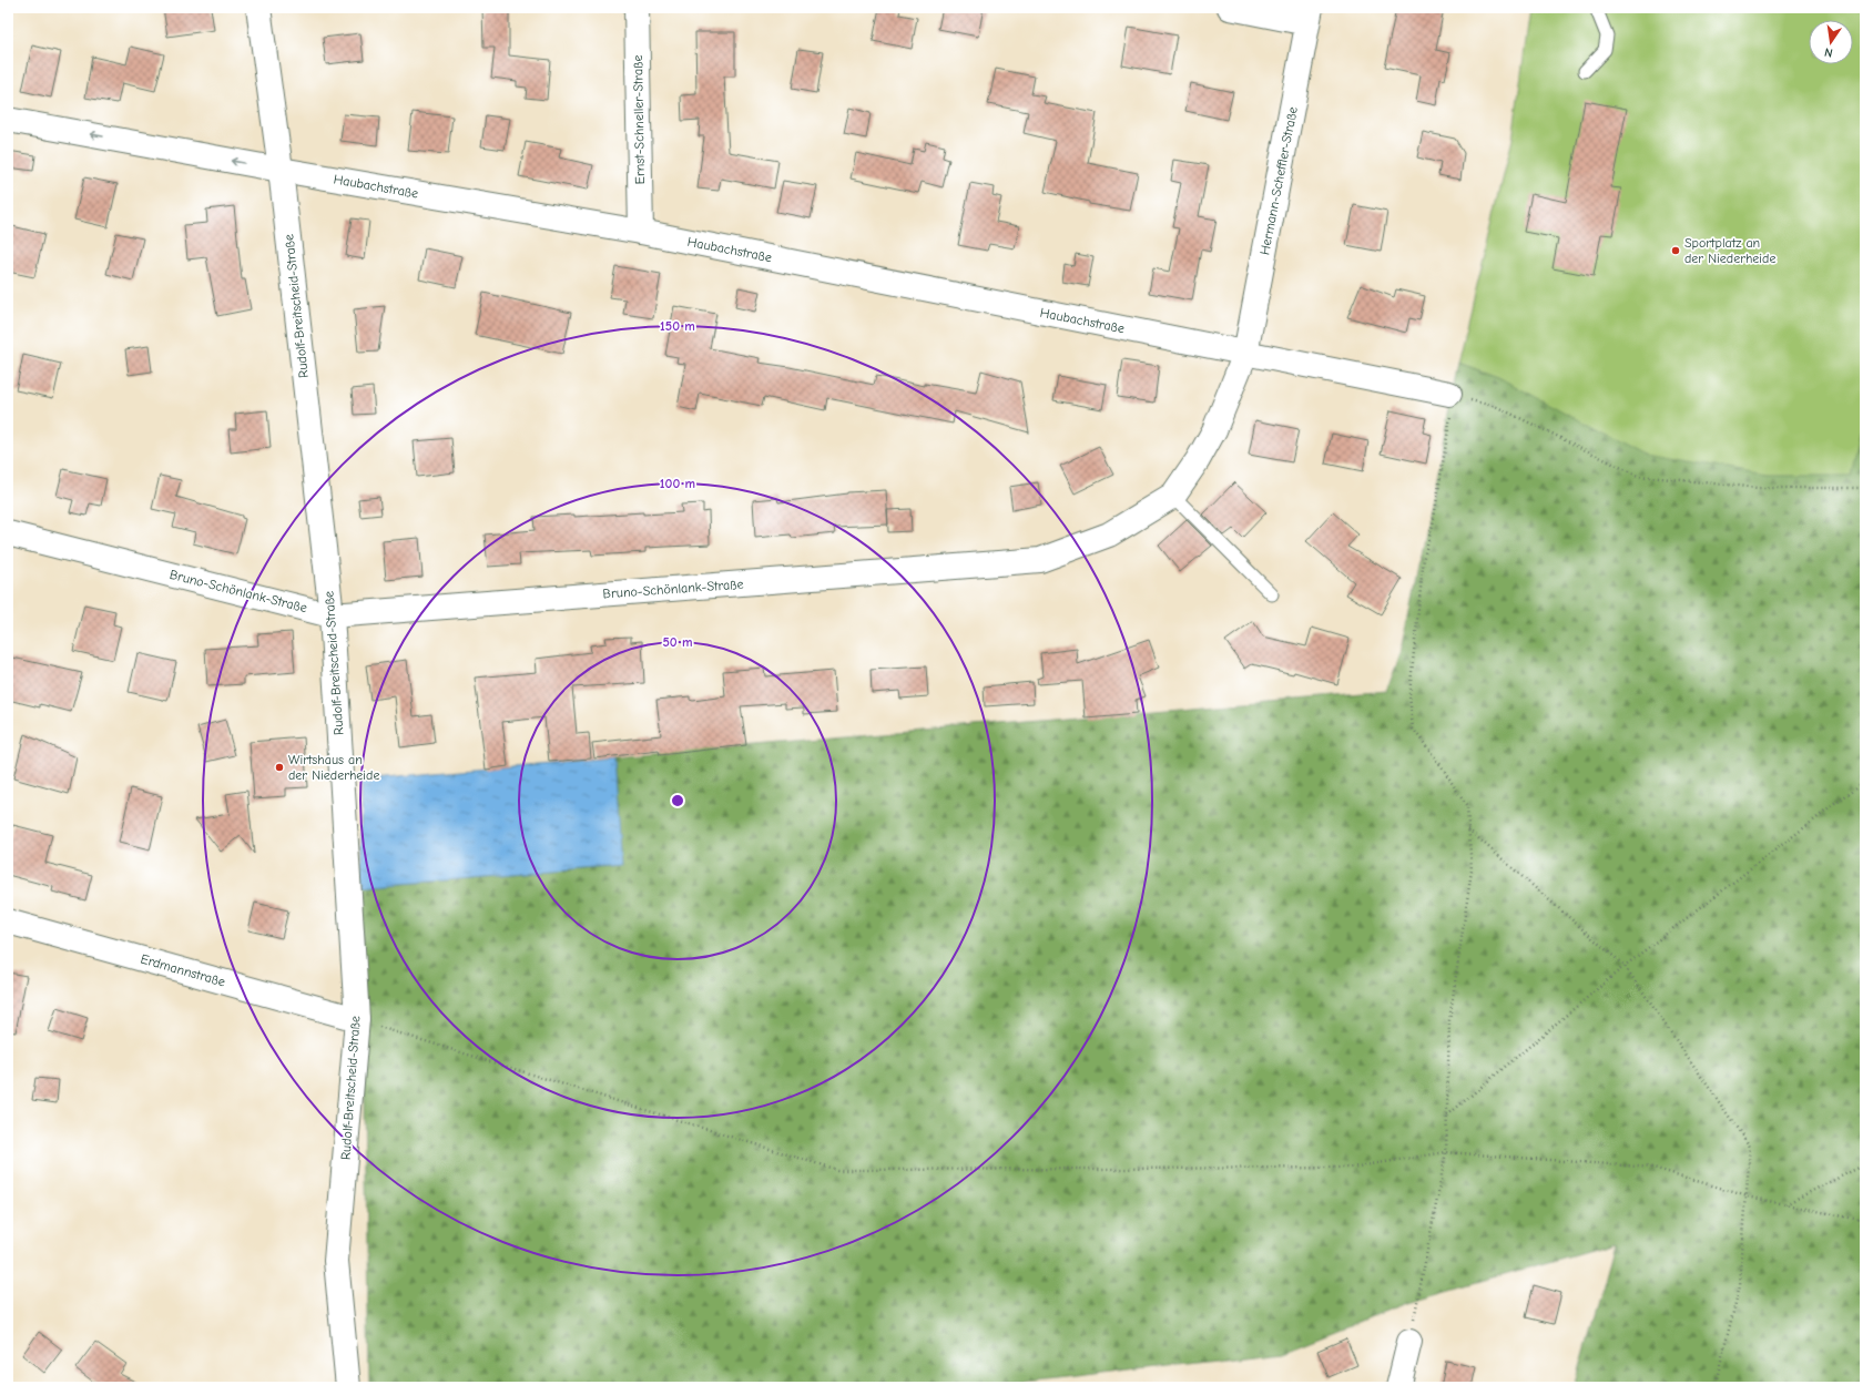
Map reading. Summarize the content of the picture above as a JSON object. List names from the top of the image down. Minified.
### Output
{"streets":{"street":["Ernst-Schneller-Straße","Hermann-Scheffler-Straße","Haubachstraße","Rudolf-Breitscheid-Straße","Bruno-Schönlank-Straße","Erdmannstraße"]},"crossings":[["Ernst-Schneller-Straße","Haubachstraße"],["Hermann-Scheffler-Straße","Haubachstraße"],["Hermann-Scheffler-Straße","Bruno-Schönlank-Straße"],["Haubachstraße","Rudolf-Breitscheid-Straße"],["Haubachstraße","Bruno-Schönlank-Straße"],["Rudolf-Breitscheid-Straße","Bruno-Schönlank-Straße"],["Rudolf-Breitscheid-Straße","Erdmannstraße"]],"places":["Sportplatz an der Niederheide","Wirtshaus an der Niederheide"],"north":"bottom","rings":["150 m","100 m","50 m"]}
